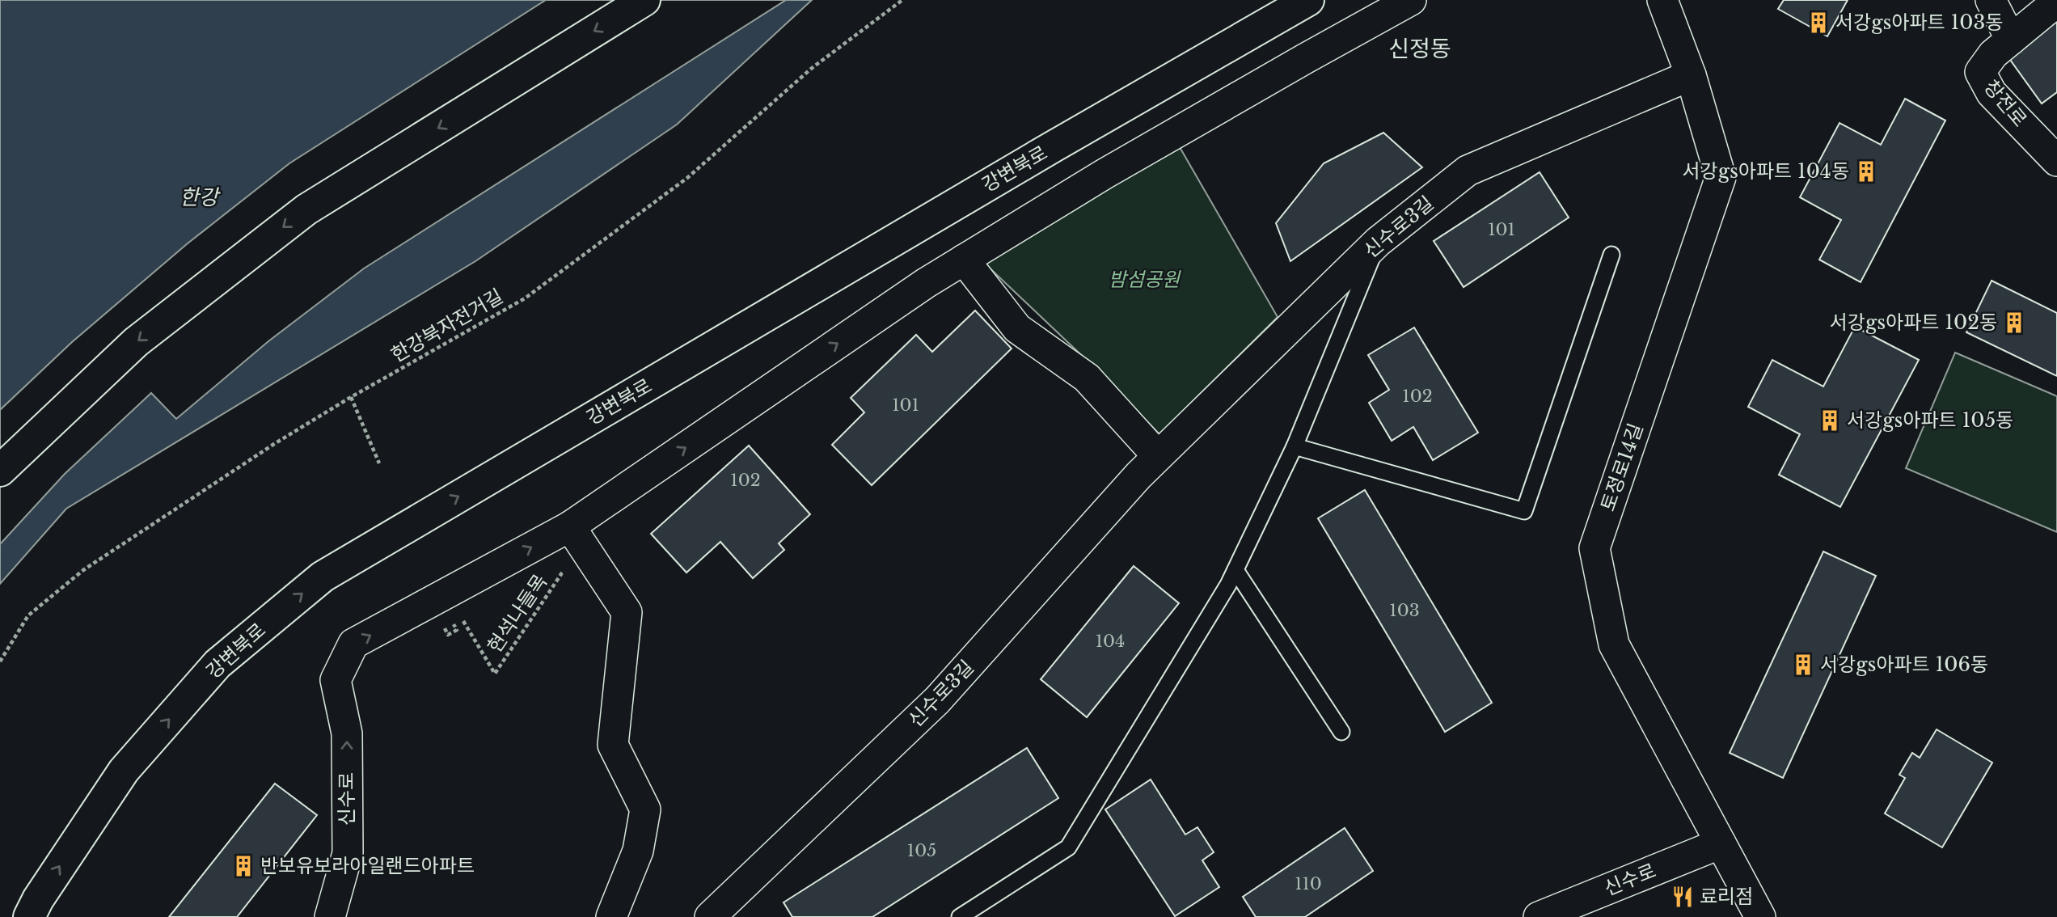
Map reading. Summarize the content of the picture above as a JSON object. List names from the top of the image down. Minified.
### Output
{"streets":{"highway":["강변북로"],"street":["창전로","신수로3길","토정로14길","신수로"],"path":["한강북자전거길","현석나들목"]},"crossings":[["신수로3길","토정로14길"],["토정로14길","신수로"]],"one_way":["강변북로","신수로"],"districts":["신정동"],"water":["한강"],"parks":["밤섬공원"],"places":{"building":["서강gs아파트 103동","서강gs아파트 104동","서강gs아파트 102동","서강gs아파트 105동","서강gs아파트 106동","반보유보라아일랜드아파트"],"restaurant":["료리점"]},"house_numbers":["101","102","101","102","103","104","105","110"]}
